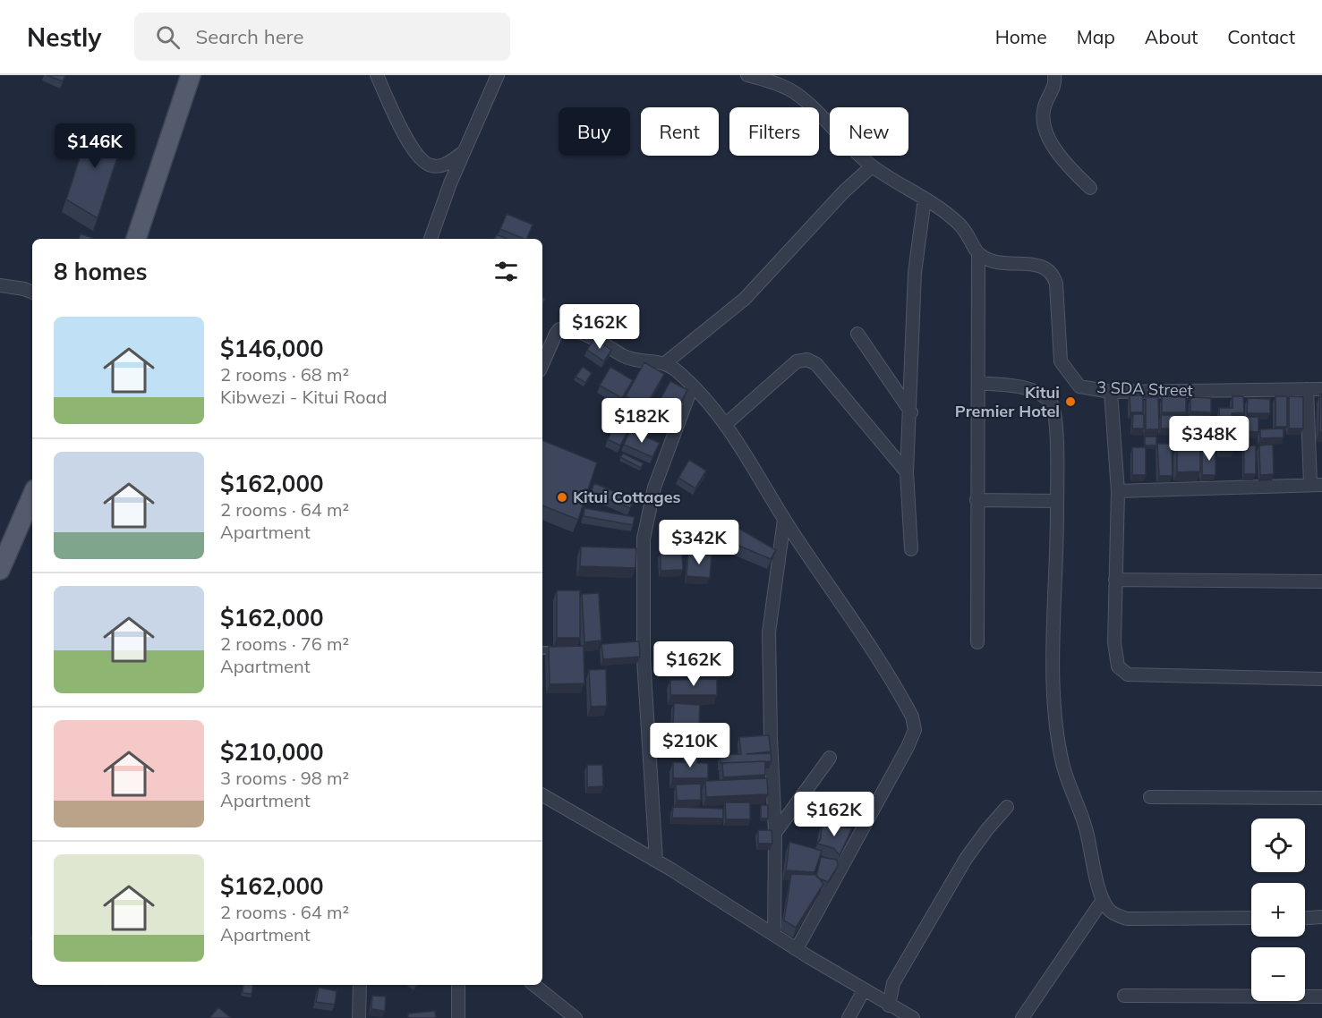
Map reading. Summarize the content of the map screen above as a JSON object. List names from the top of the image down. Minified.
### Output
{"streets":{"street":["3 SDA Street"]},"places":["Kitui Premier Hotel","Kitui Cottages"],"page":{"header":"Nestly","search":"Search here","nav":["Home","Map","About","Contact"],"chip":["Buy","Rent","Filters","New"],"price":["$146K","$162K","$182K","$348K","$342K","$162K","$210K","$162K"],"heading":"8 homes","list":[{"name":"$146,000","note":"2 rooms · 68 m² · Kibwezi - Kitui Road"},{"name":"$162,000","note":"2 rooms · 64 m² · Apartment"},{"name":"$162,000","note":"2 rooms · 76 m² · Apartment"},{"name":"$210,000","note":"3 rooms · 98 m² · Apartment"},{"name":"$162,000","note":"2 rooms · 64 m² · Apartment"}],"map_buttons":["+","−"]}}
